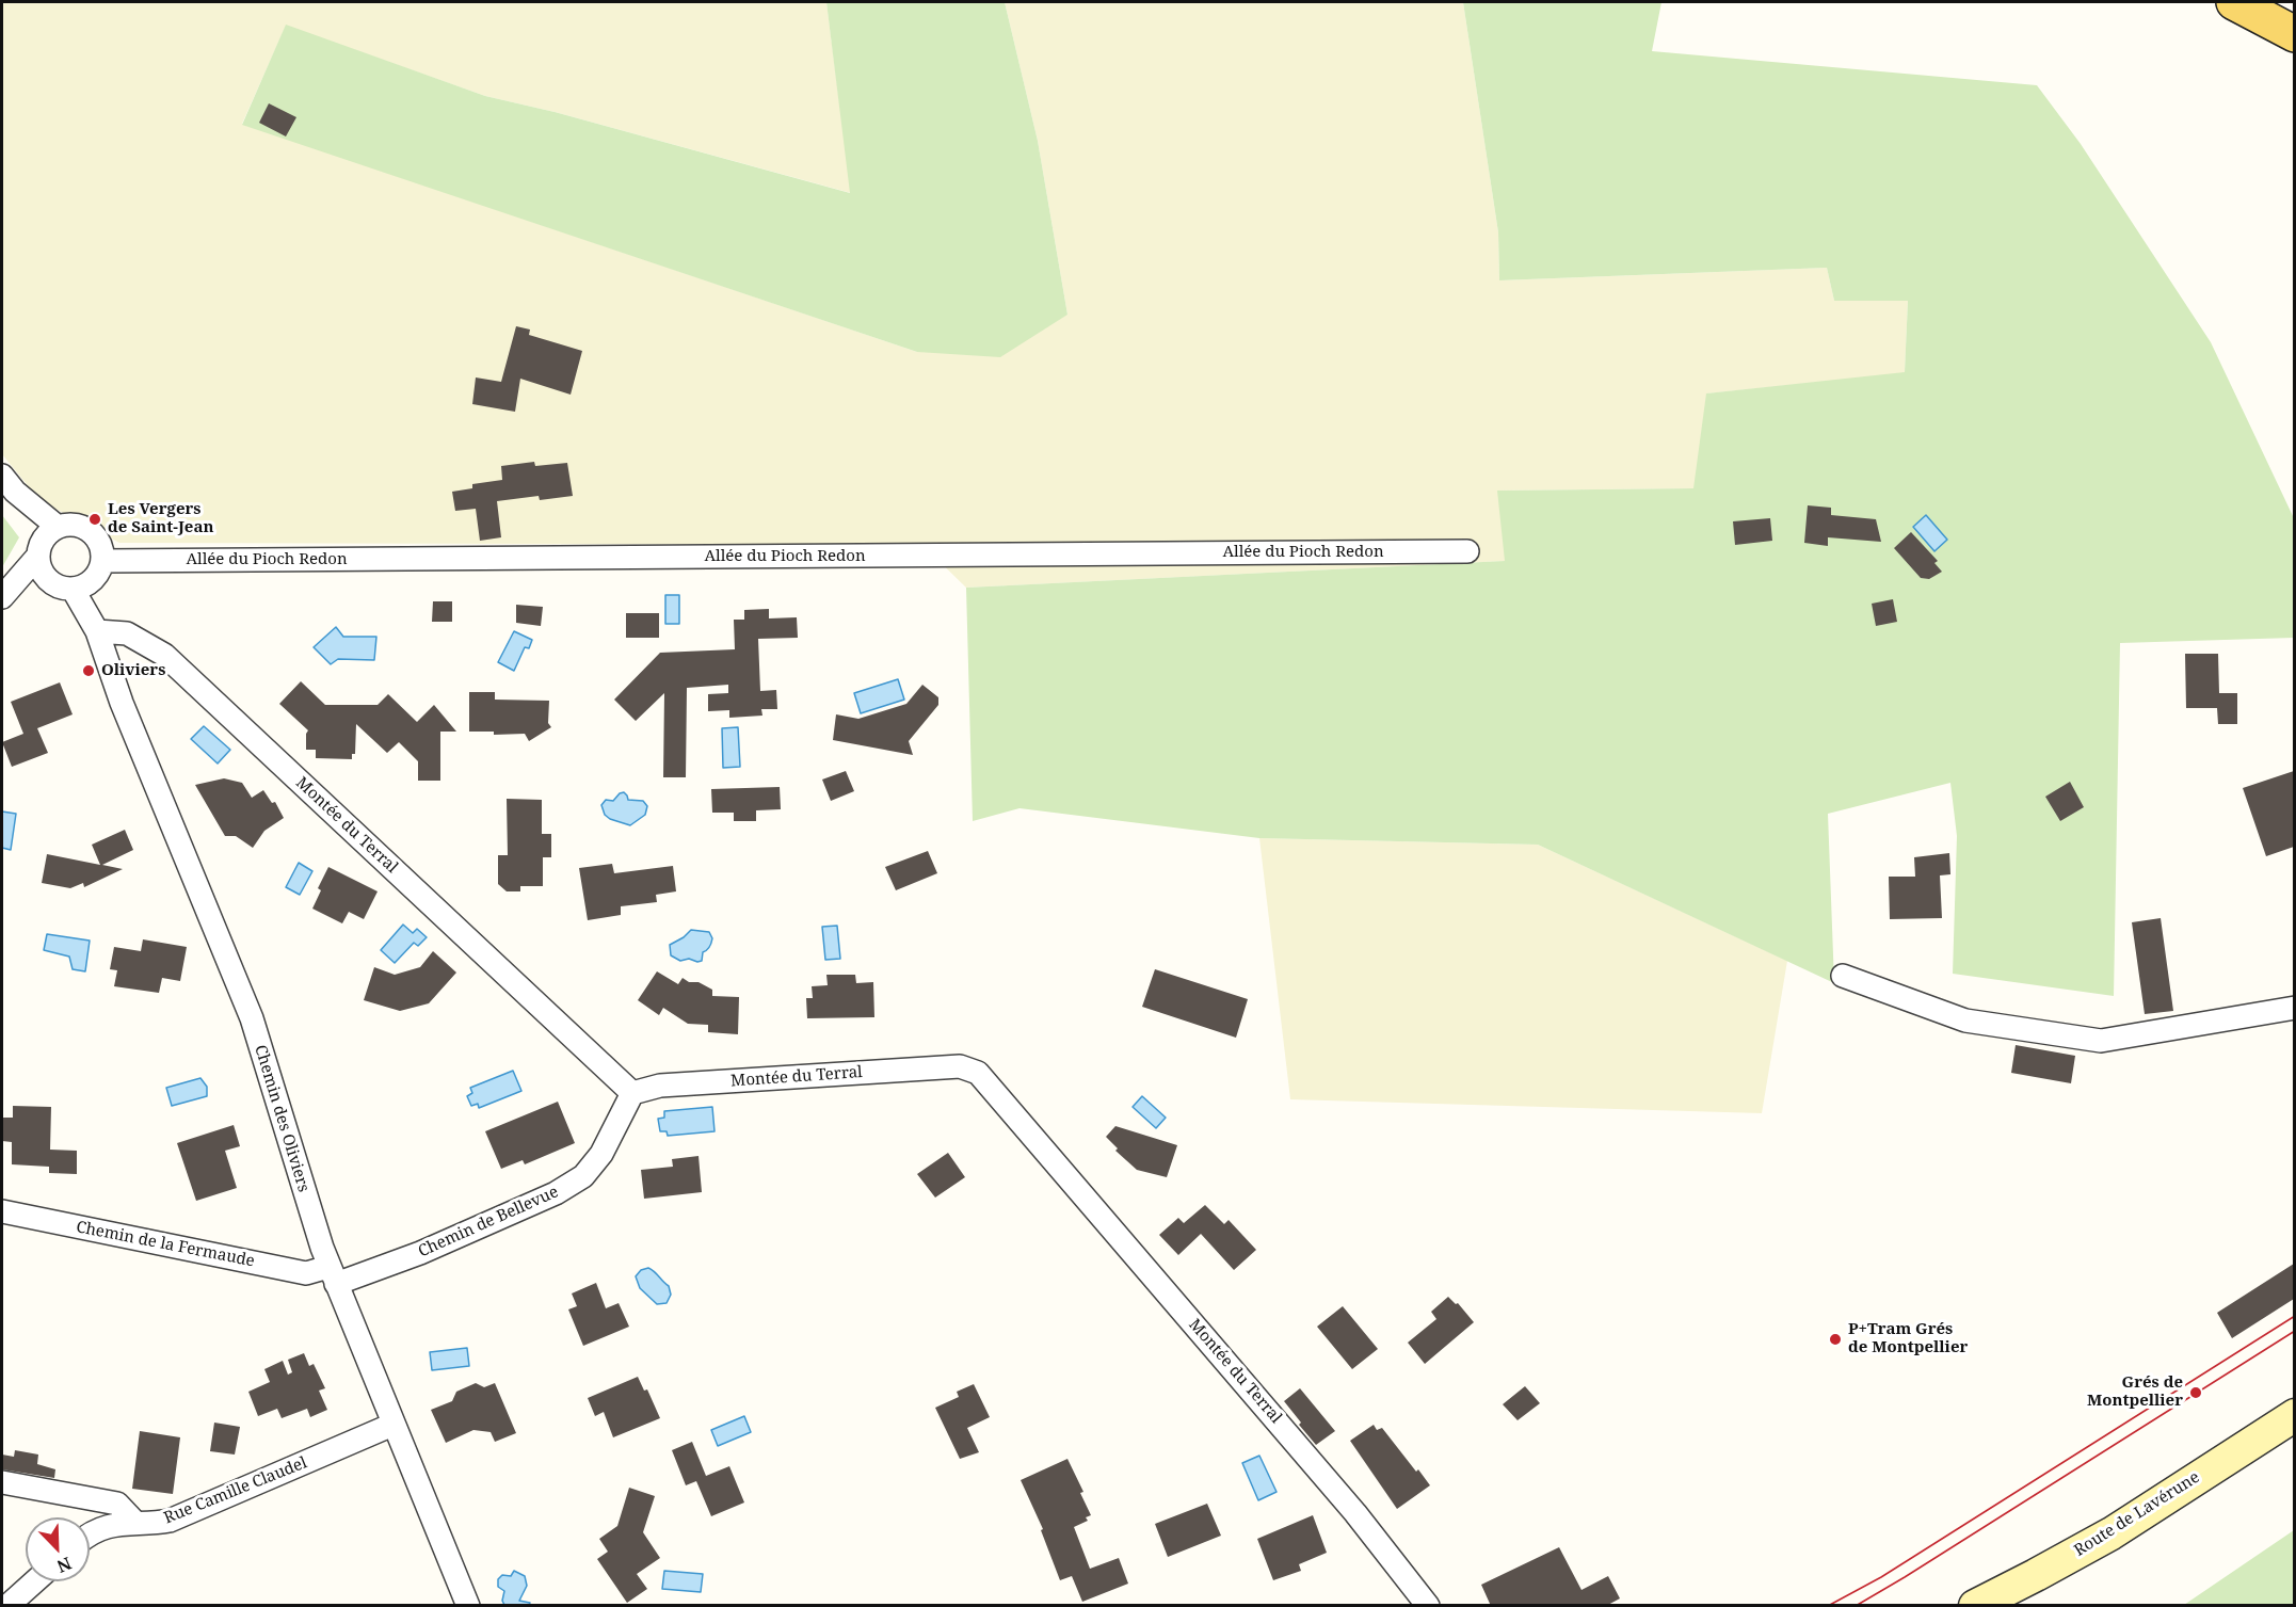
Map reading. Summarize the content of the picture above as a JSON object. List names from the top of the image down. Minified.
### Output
{"streets":{"main road":["Route de Lavérune"],"street":["Allée du Pioch Redon","Montée du Terral","Chemin des Oliviers","Chemin de Bellevue","Chemin de la Fermaude","Rue Camille Claudel"]},"crossings":[["Allée du Pioch Redon","Chemin des Oliviers"],["Montée du Terral","Chemin des Oliviers"],["Montée du Terral","Chemin de Bellevue"],["Chemin des Oliviers","Chemin de Bellevue"],["Chemin des Oliviers","Chemin de la Fermaude"],["Chemin des Oliviers","Rue Camille Claudel"],["Chemin de Bellevue","Chemin de la Fermaude"]],"places":["Les Vergers de Saint-Jean","Oliviers","P+Tram Grés de Montpellier","Grés de Montpellier"],"north":"bottom right"}
